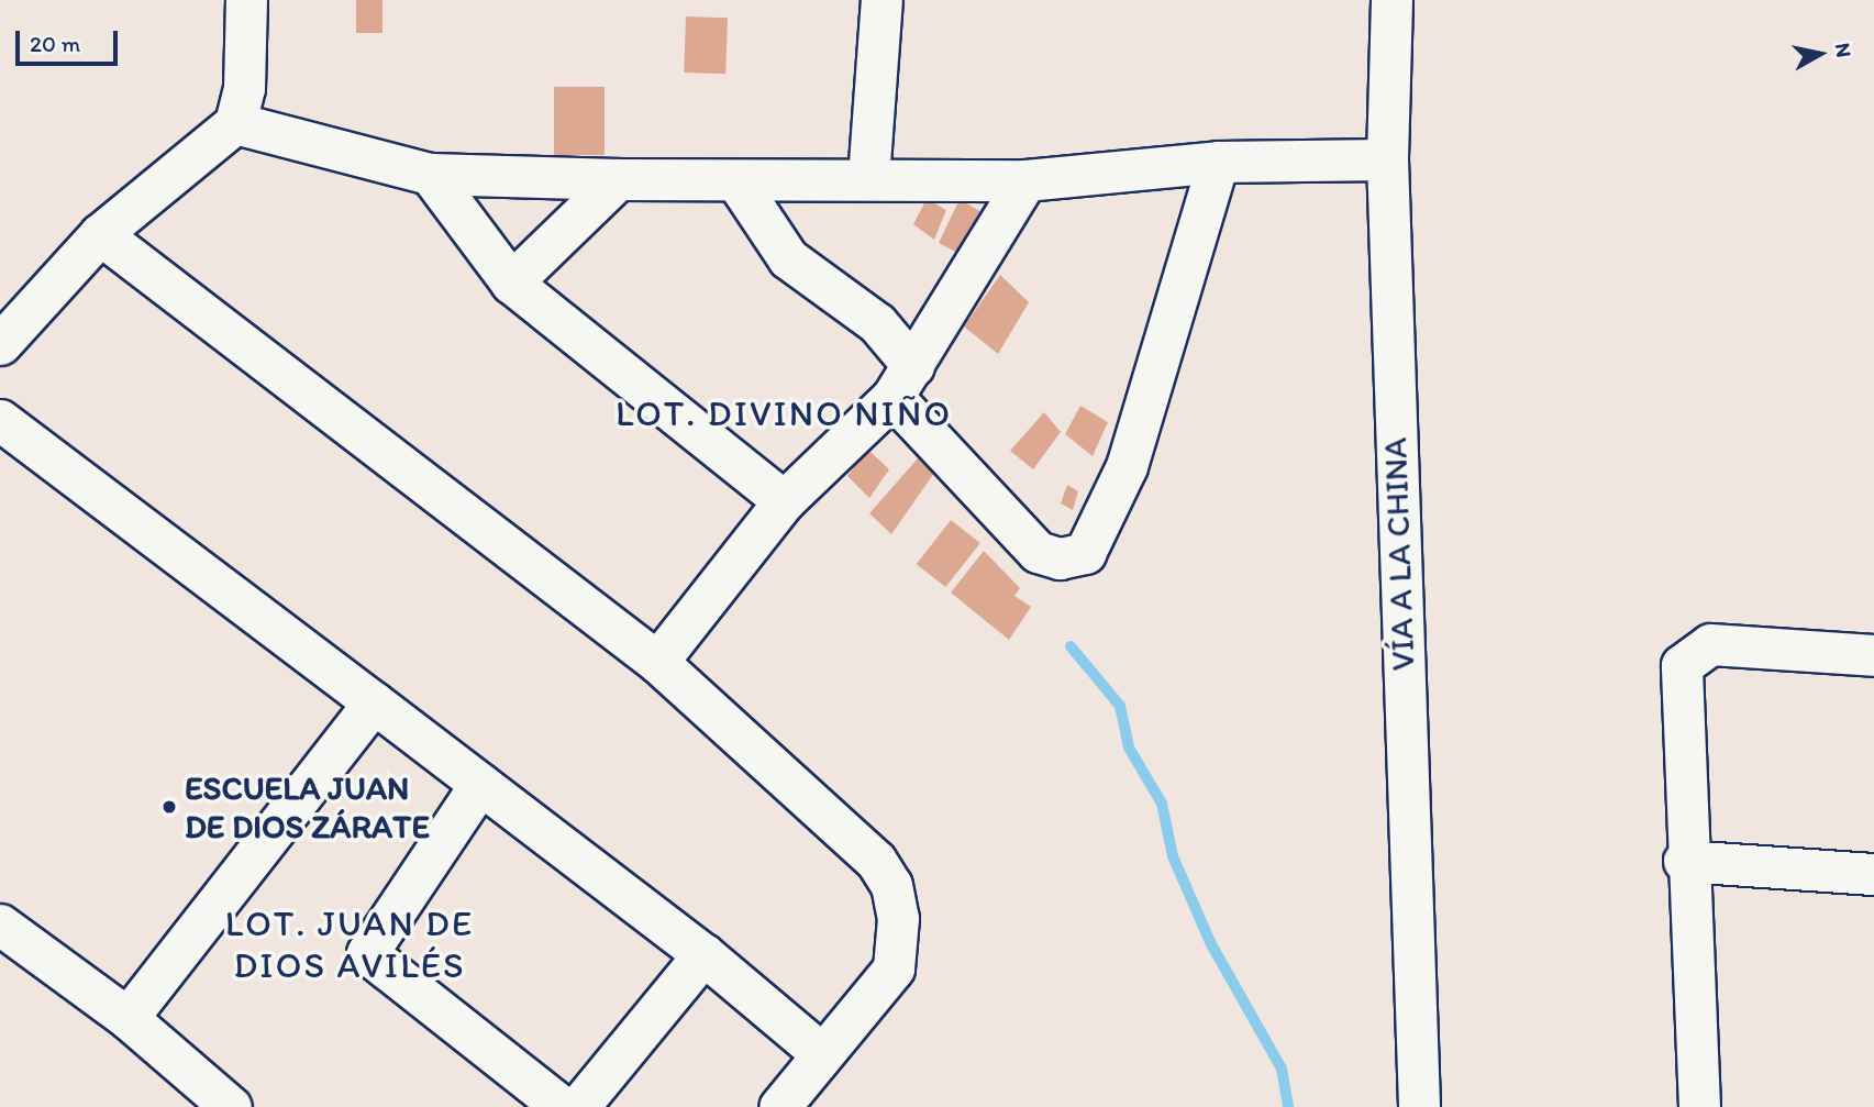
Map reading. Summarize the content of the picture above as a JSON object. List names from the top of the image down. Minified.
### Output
{"streets":{"street":["VÍA A LA CHINA"]},"districts":["LOT. DIVINO NIÑO","LOT. JUAN DE DIOS AVILÉS"],"places":["ESCUELA JUAN DE DIOS ZÁRATE"],"scale_bar":"20 m","north":"right"}
